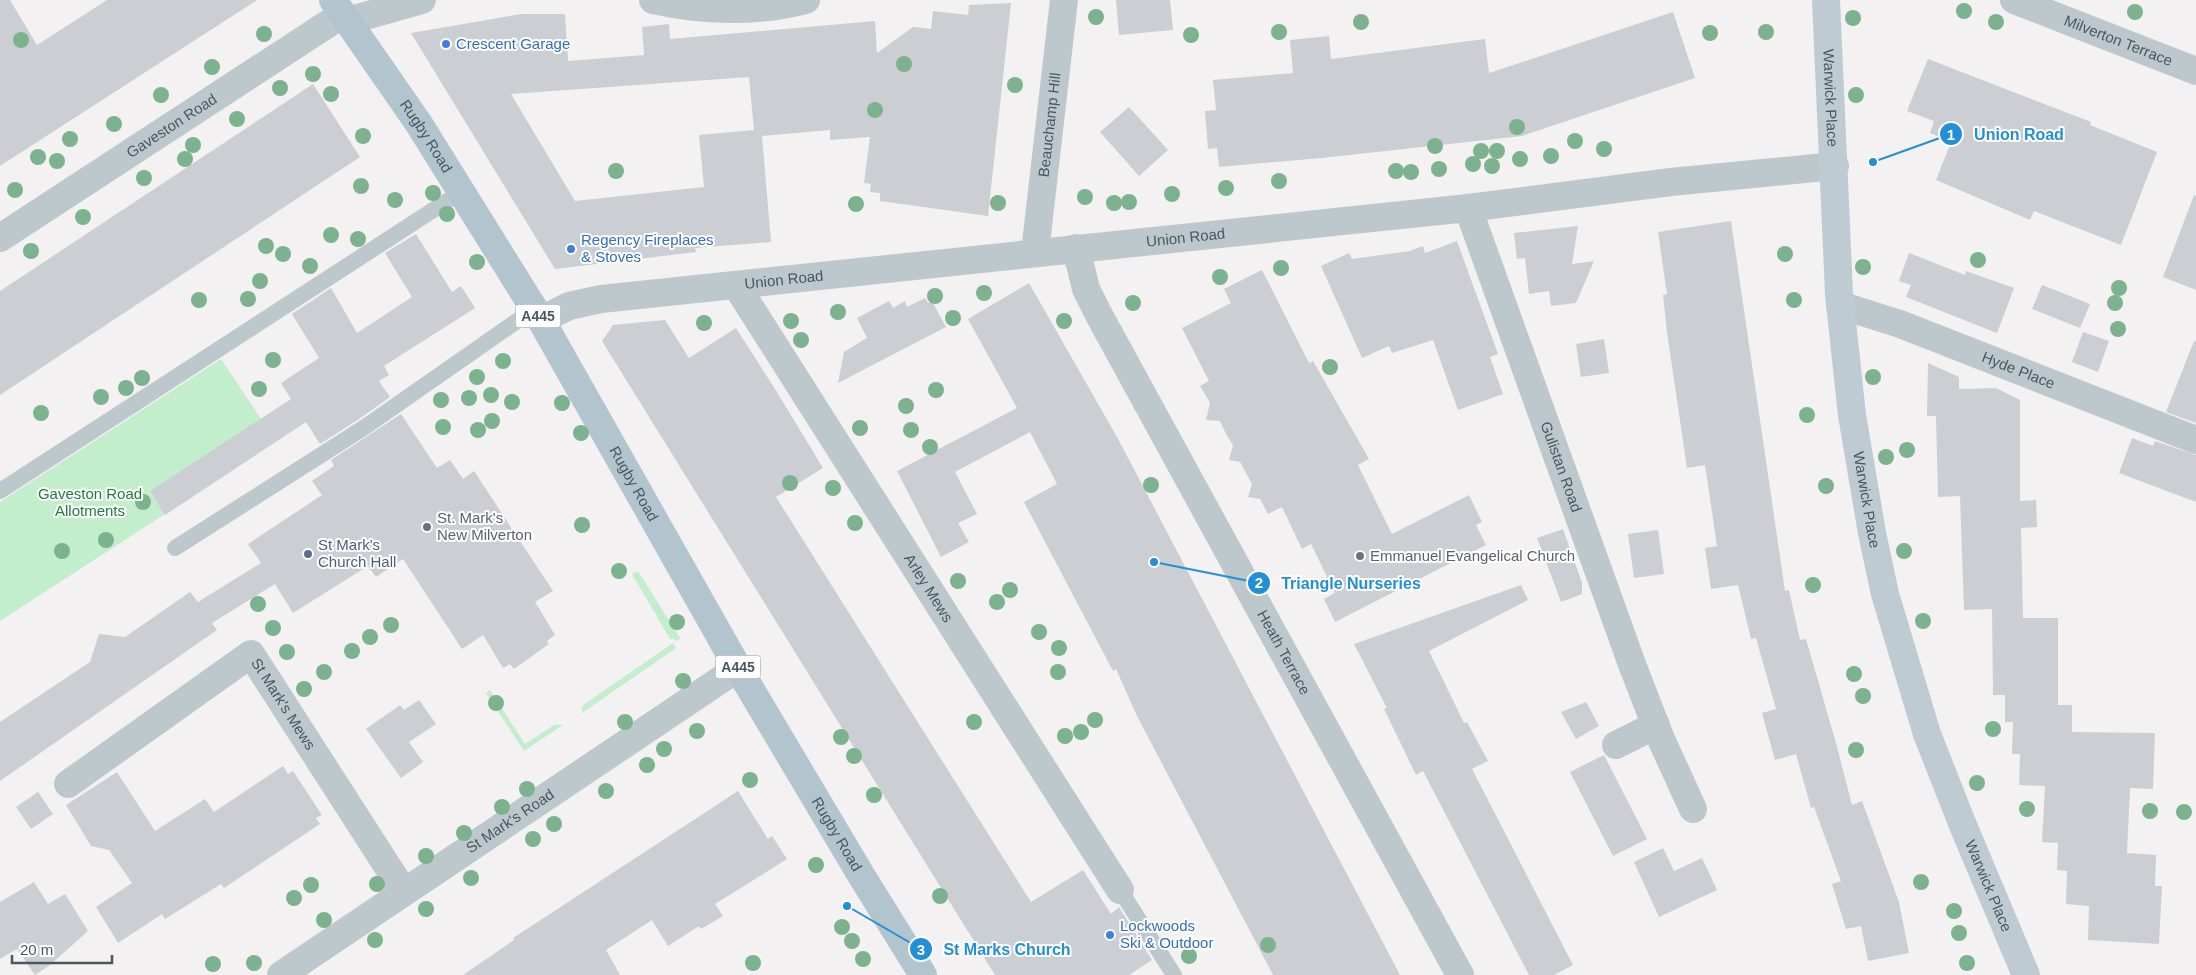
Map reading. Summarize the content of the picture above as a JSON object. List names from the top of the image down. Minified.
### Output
{"streets":{"main road":["Warwick Place","Rugby Road","A445"],"street":["Milverton Terrace","Gaveston Road","Beauchamp Hill","Union Road","Hyde Place","Gulistan Road","Arley Mews","Heath Terrace","St Mark's Mews","St Mark's Road"]},"crossings":[["Warwick Place","Union Road"],["Warwick Place","Hyde Place"],["Gaveston Road","Rugby Road"],["Beauchamp Hill","Union Road"],["Rugby Road","Union Road"],["Rugby Road","St Mark's Road"],["Union Road","Gulistan Road"],["Union Road","Arley Mews"],["Union Road","Heath Terrace"],["St Mark's Mews","St Mark's Road"]],"parks":["Gaveston Road Allotments"],"places":["Crescent Garage","Union Road","Regency Fireplaces & Stoves","St. Mark's New Milverton","St Mark's Church Hall","Emmanuel Evangelical Church","Triangle Nurseries","St Marks Church","Lockwoods Ski & Outdoor"],"scale_bar":"20 m"}
